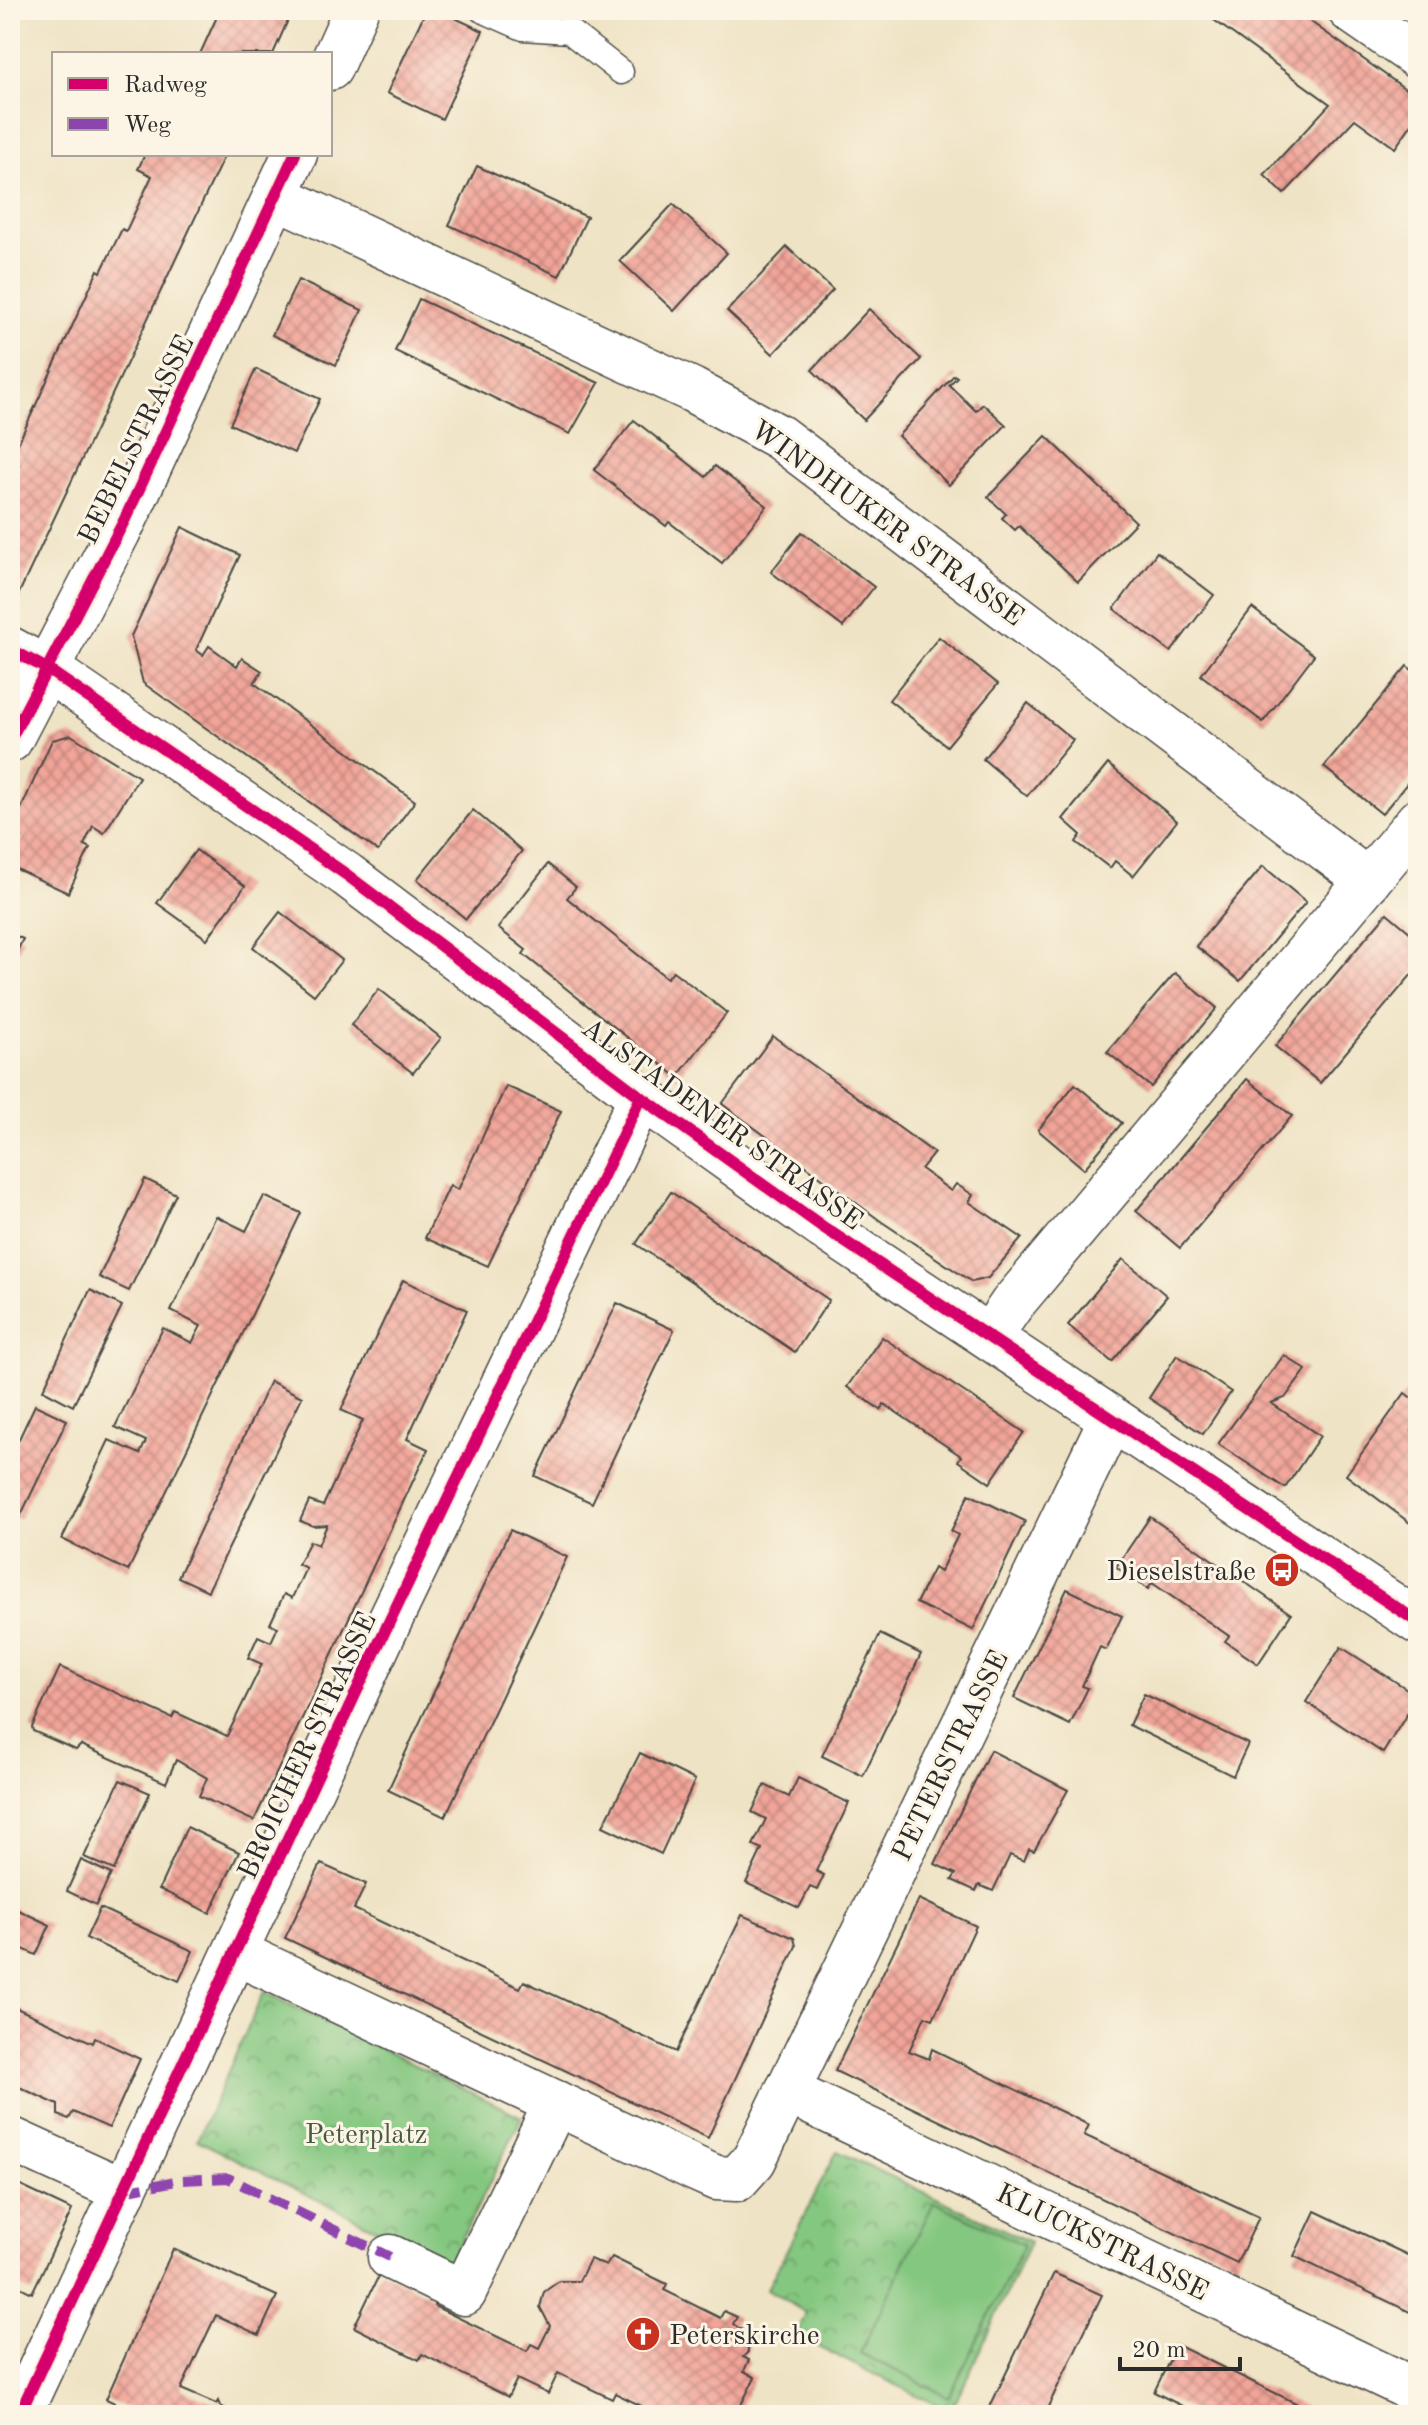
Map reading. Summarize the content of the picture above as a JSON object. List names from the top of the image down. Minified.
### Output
{"streets":{"street":["BEBELSTRASSE","WINDHUKER STRASSE","ALSTADENER STRASSE","BROICHER STRASSE","PETERSTRASSE","KLUCKSTRASSE"]},"crossings":[["BEBELSTRASSE","WINDHUKER STRASSE"],["BEBELSTRASSE","ALSTADENER STRASSE"],["ALSTADENER STRASSE","BROICHER STRASSE"],["ALSTADENER STRASSE","PETERSTRASSE"],["PETERSTRASSE","KLUCKSTRASSE"]],"parks":["Peterplatz"],"places":{"bus stop":["Dieselstraße"],"church":["Peterskirche"]},"legend":["Radweg","Weg"],"scale_bar":"20 m"}
